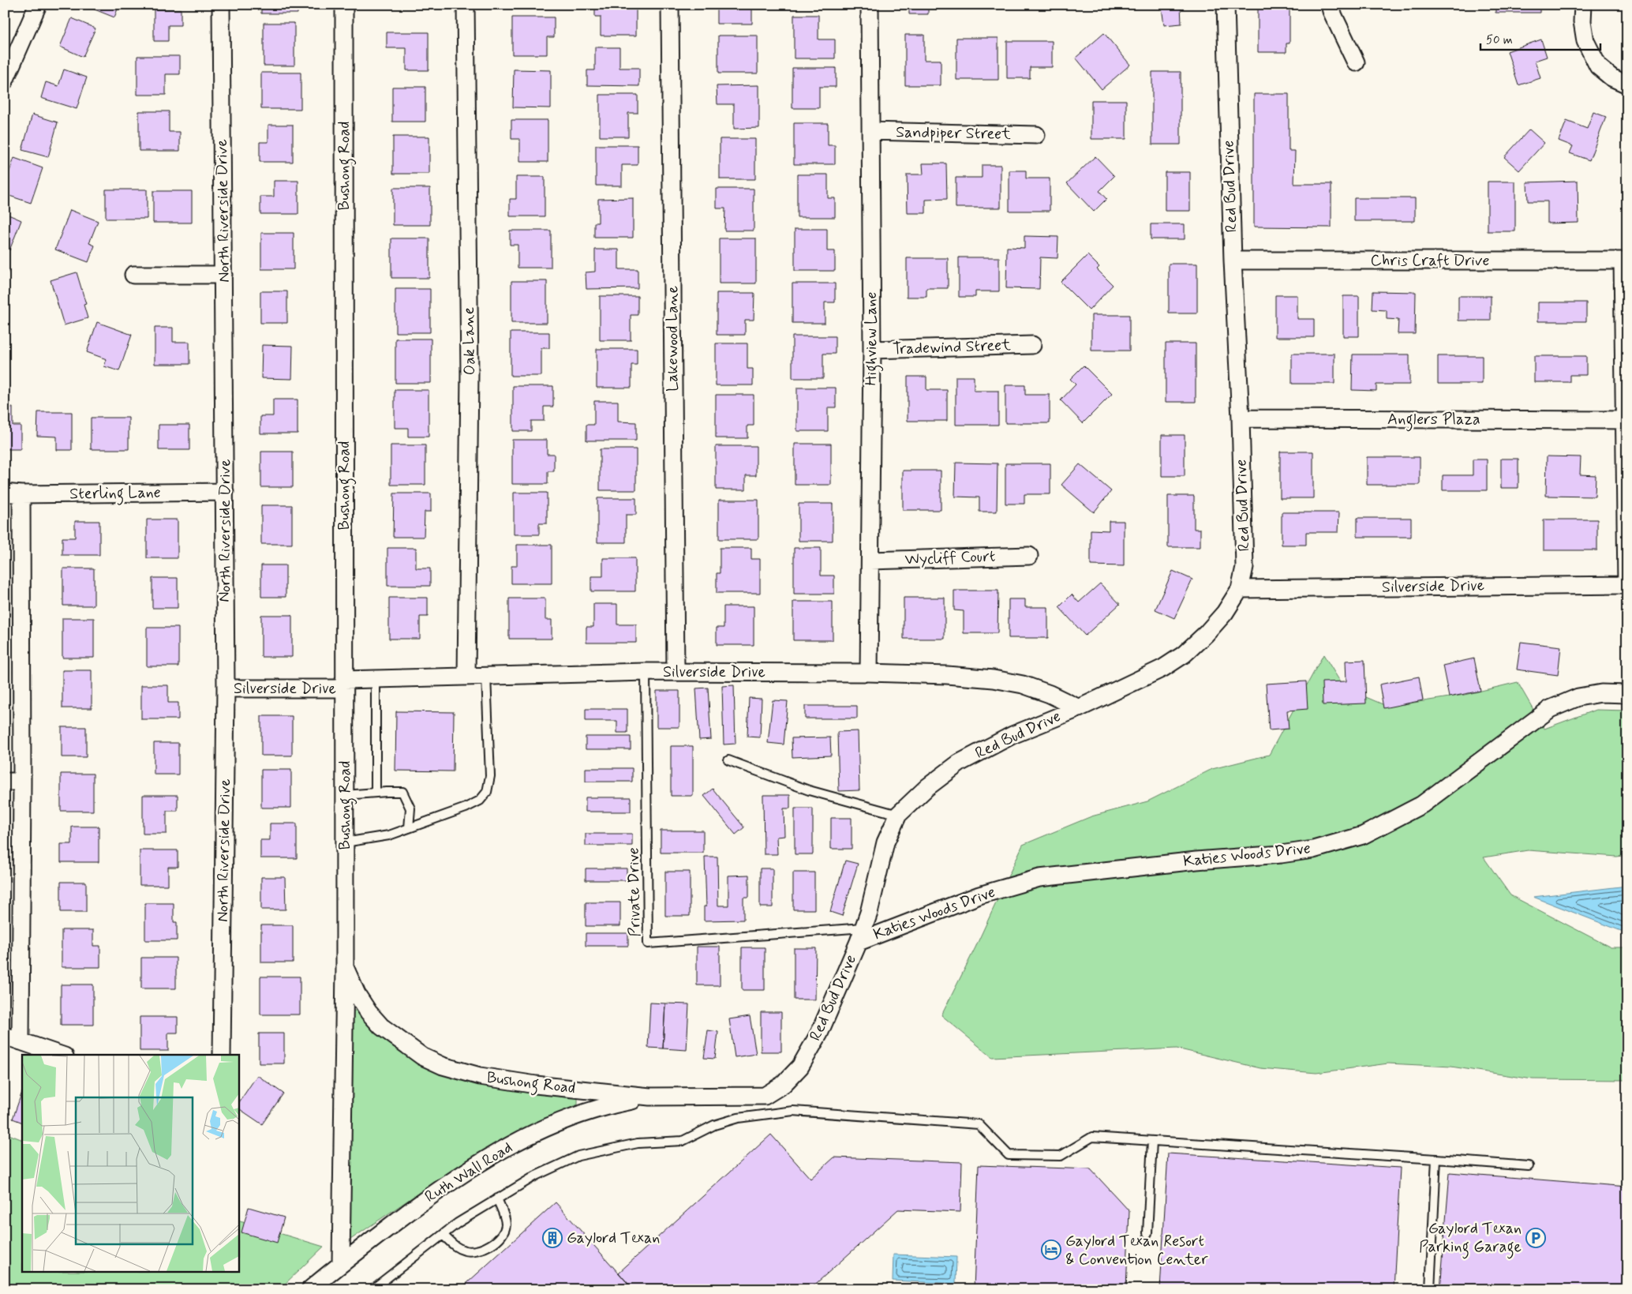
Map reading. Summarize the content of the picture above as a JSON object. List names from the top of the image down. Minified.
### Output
{"streets":{"street":["Sandpiper Street","Bushong Road","Red Bud Drive","North Riverside Drive","Chris Craft Drive","Lakewood Lane","Highview Lane","Oak Lane","Tradewind Street","Anglers Plaza","Sterling Lane","Wycliff Court","Silverside Drive","Katies Woods Drive","Ruth Wall Road"],"lane":["Private Drive"]},"crossings":[["Sandpiper Street","Highview Lane"],["Bushong Road","Red Bud Drive"],["Bushong Road","Silverside Drive"],["Bushong Road","Ruth Wall Road"],["Red Bud Drive","Chris Craft Drive"],["Red Bud Drive","Anglers Plaza"],["Red Bud Drive","Silverside Drive"],["Red Bud Drive","Katies Woods Drive"],["Red Bud Drive","Private Drive"],["North Riverside Drive","Sterling Lane"],["North Riverside Drive","Silverside Drive"],["Lakewood Lane","Silverside Drive"],["Highview Lane","Tradewind Street"],["Highview Lane","Wycliff Court"],["Highview Lane","Silverside Drive"],["Oak Lane","Silverside Drive"],["Silverside Drive","Private Drive"],["Katies Woods Drive","Private Drive"]],"places":{"building":["Gaylord Texan"],"parking":["Gaylord Texan Parking Garage"],"hotel":["Gaylord Texan Resort & Convention Center"]},"scale_bar":"50 m"}
